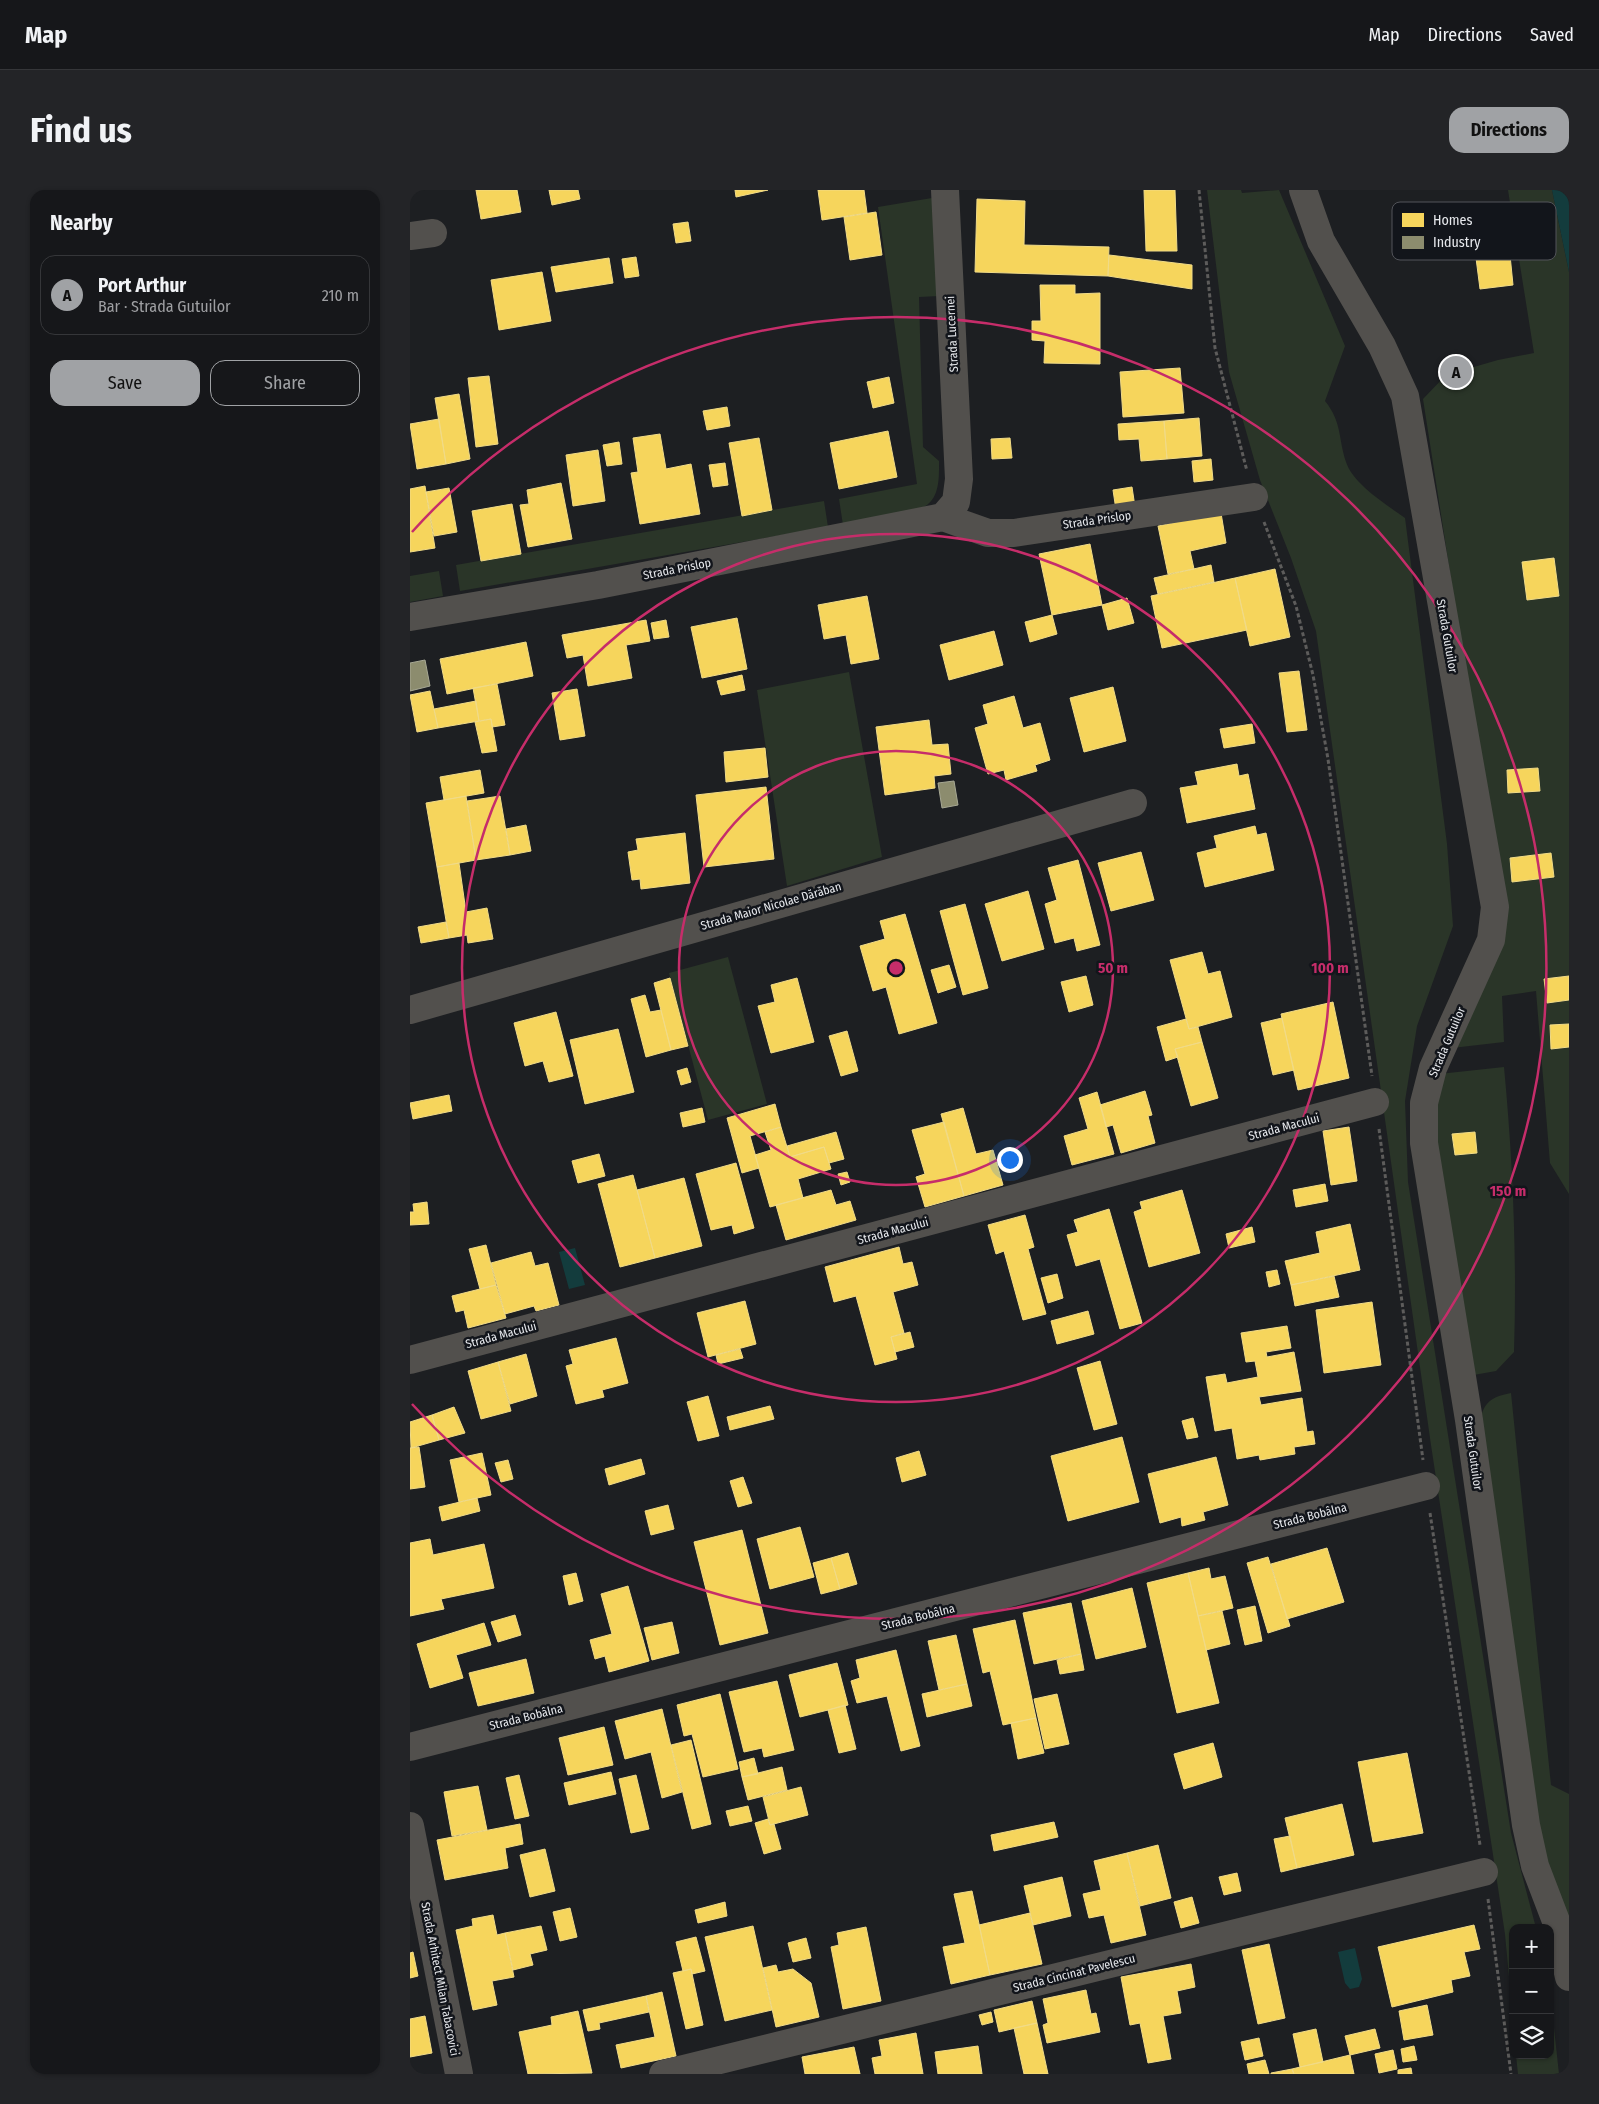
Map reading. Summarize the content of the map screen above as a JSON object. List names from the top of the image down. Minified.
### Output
{"streets":{"street":["Strada Lucernei","Strada Prislop","Strada Gutuilor","Strada Maior Nicolae Dărăban","Strada Macului","Strada Bobâlna","Strada Cincinat Pavelescu","Strada Arhitect Milan Tabacovici"]},"crossings":[["Strada Lucernei","Strada Prislop"]],"legend":["Homes","Industry"],"page":{"header":"Map","nav":["Map","Directions","Saved"],"buttons":["Directions",["Save","Share"]],"title":"Find us","heading":"Nearby","list":[{"mark":"A","name":"Port Arthur","note":"Bar · Strada Gutuilor","value":"210 m"}],"pins":"A","map_buttons":["+","−"]},"rings":["50 m","100 m","150 m"]}
